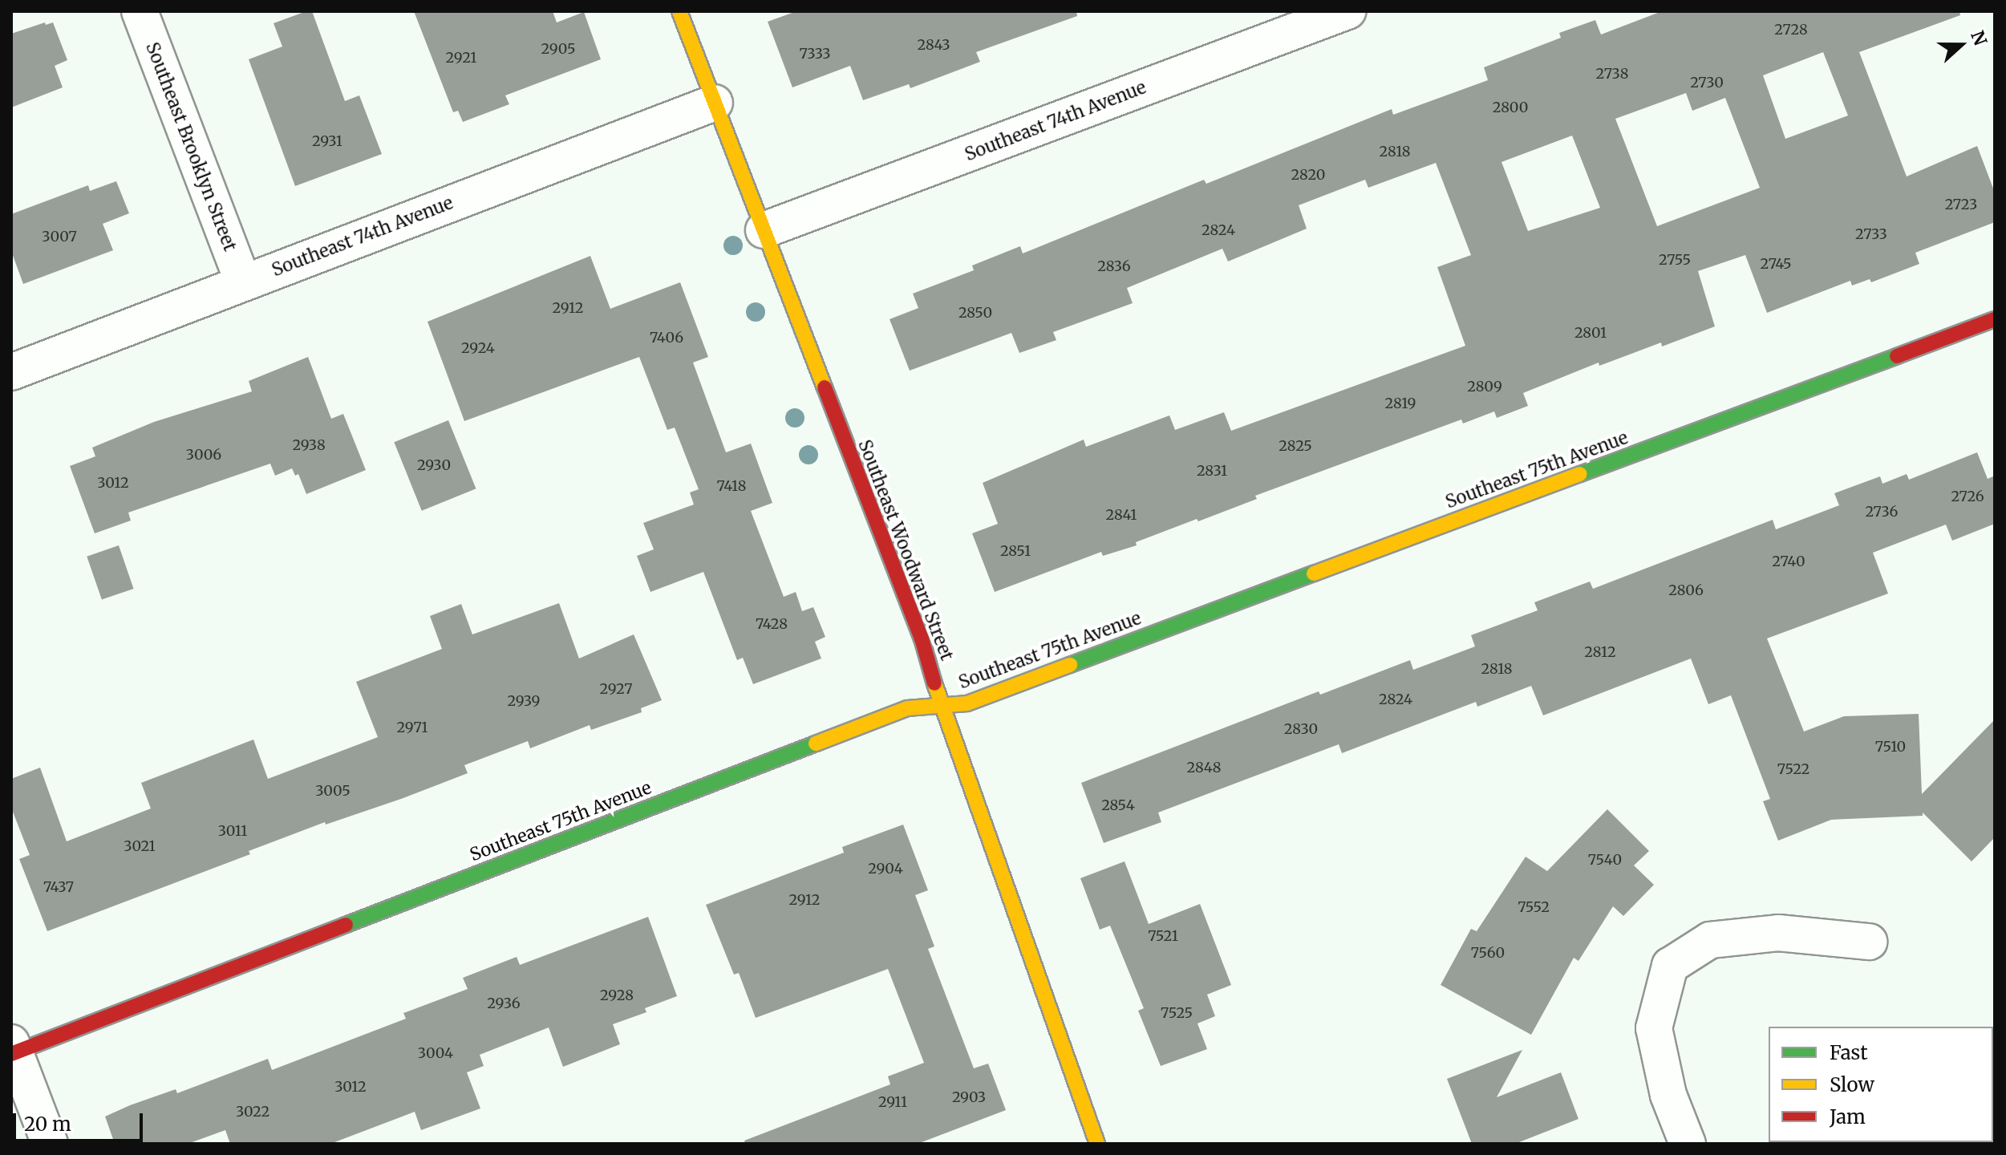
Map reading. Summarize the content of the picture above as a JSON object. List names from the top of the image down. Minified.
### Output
{"streets":{"street":["Southeast 74th Avenue","Southeast Brooklyn Street","Southeast 75th Avenue","Southeast Woodward Street"]},"crossings":[["Southeast 74th Avenue","Southeast Brooklyn Street"],["Southeast 74th Avenue","Southeast Woodward Street"],["Southeast 75th Avenue","Southeast Woodward Street"]],"house_numbers":["2728","2843","2905","7333","2921","2738","2730","2800","2931","2818","2820","2723","2824","2733","3007","2755","2745","2836","2912","2850","2801","7406","2924","2809","2819","2938","2825","3006","2930","2831","3012","7418","2726","2736","2841","2851","2740","2806","7428","2812","2818","2927","2824","2939","2971","2830","7510","2848","7522","3005","2854","3011","3021","7540","2904","7437","2912","7552","7521","7560","2928","2936","7525","3004","3012","2903","2911","3022"],"legend":["Fast","Slow","Jam"],"scale_bar":"20 m","north":"right"}
